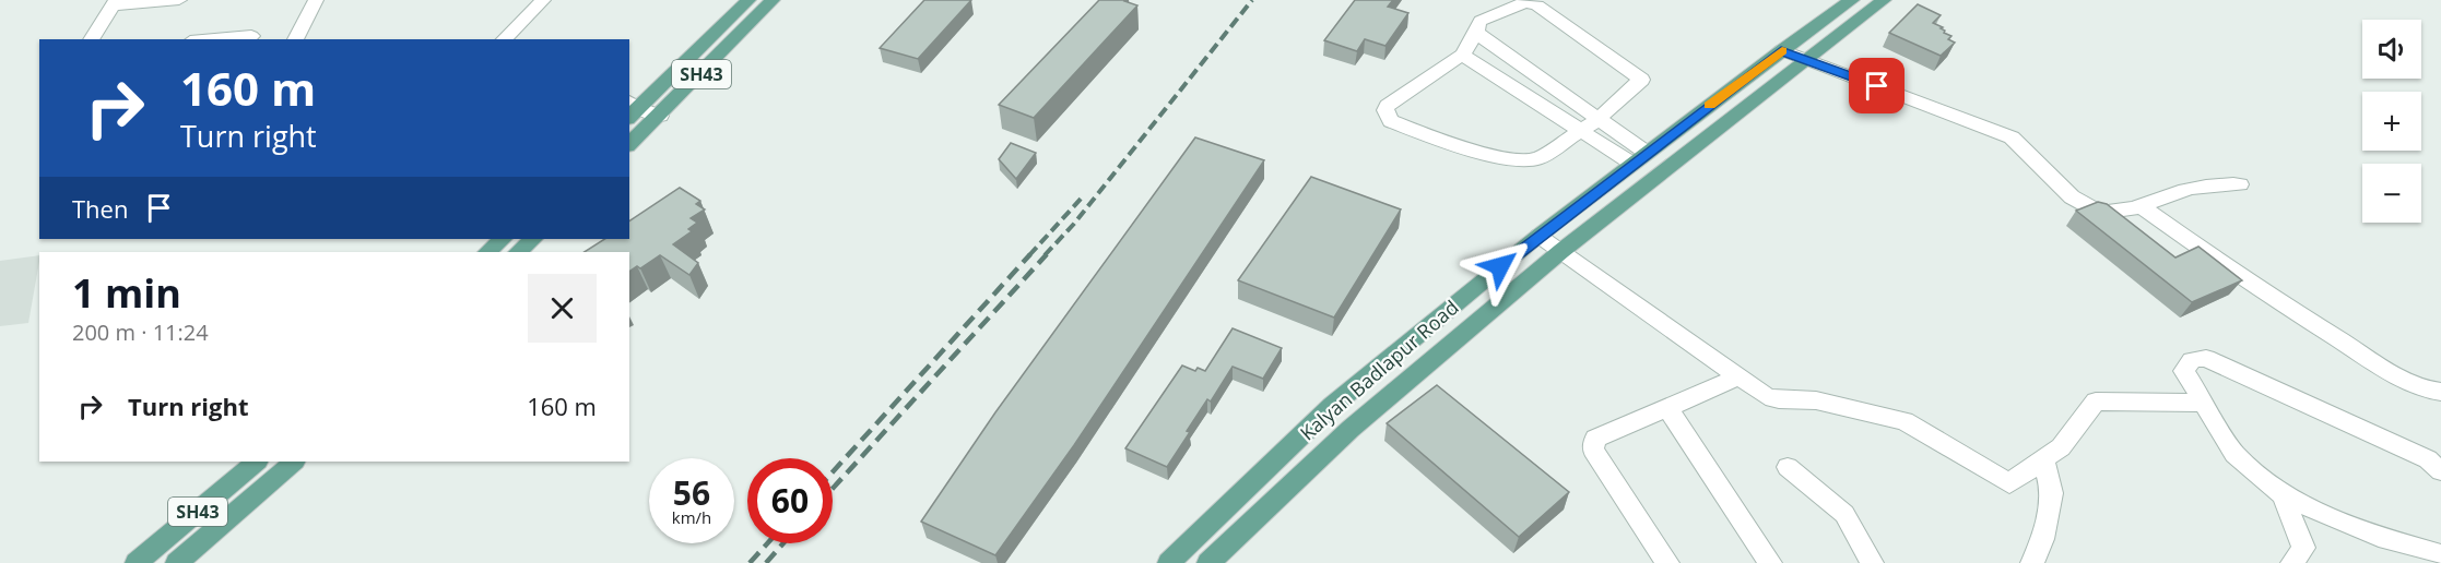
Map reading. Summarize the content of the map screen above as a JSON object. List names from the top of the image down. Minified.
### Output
{"streets":{"main road":["SH43","Kalyan Badlapur Road"]},"page":{"map_buttons":["+","−"],"turn":["160 m","Turn right"],"then":"Then","heading":["1 min","200 m · 11:24"],"list":[{"name":"Turn right","value":"160 m"}],"speed":"56 km/h","limit":"60"}}
